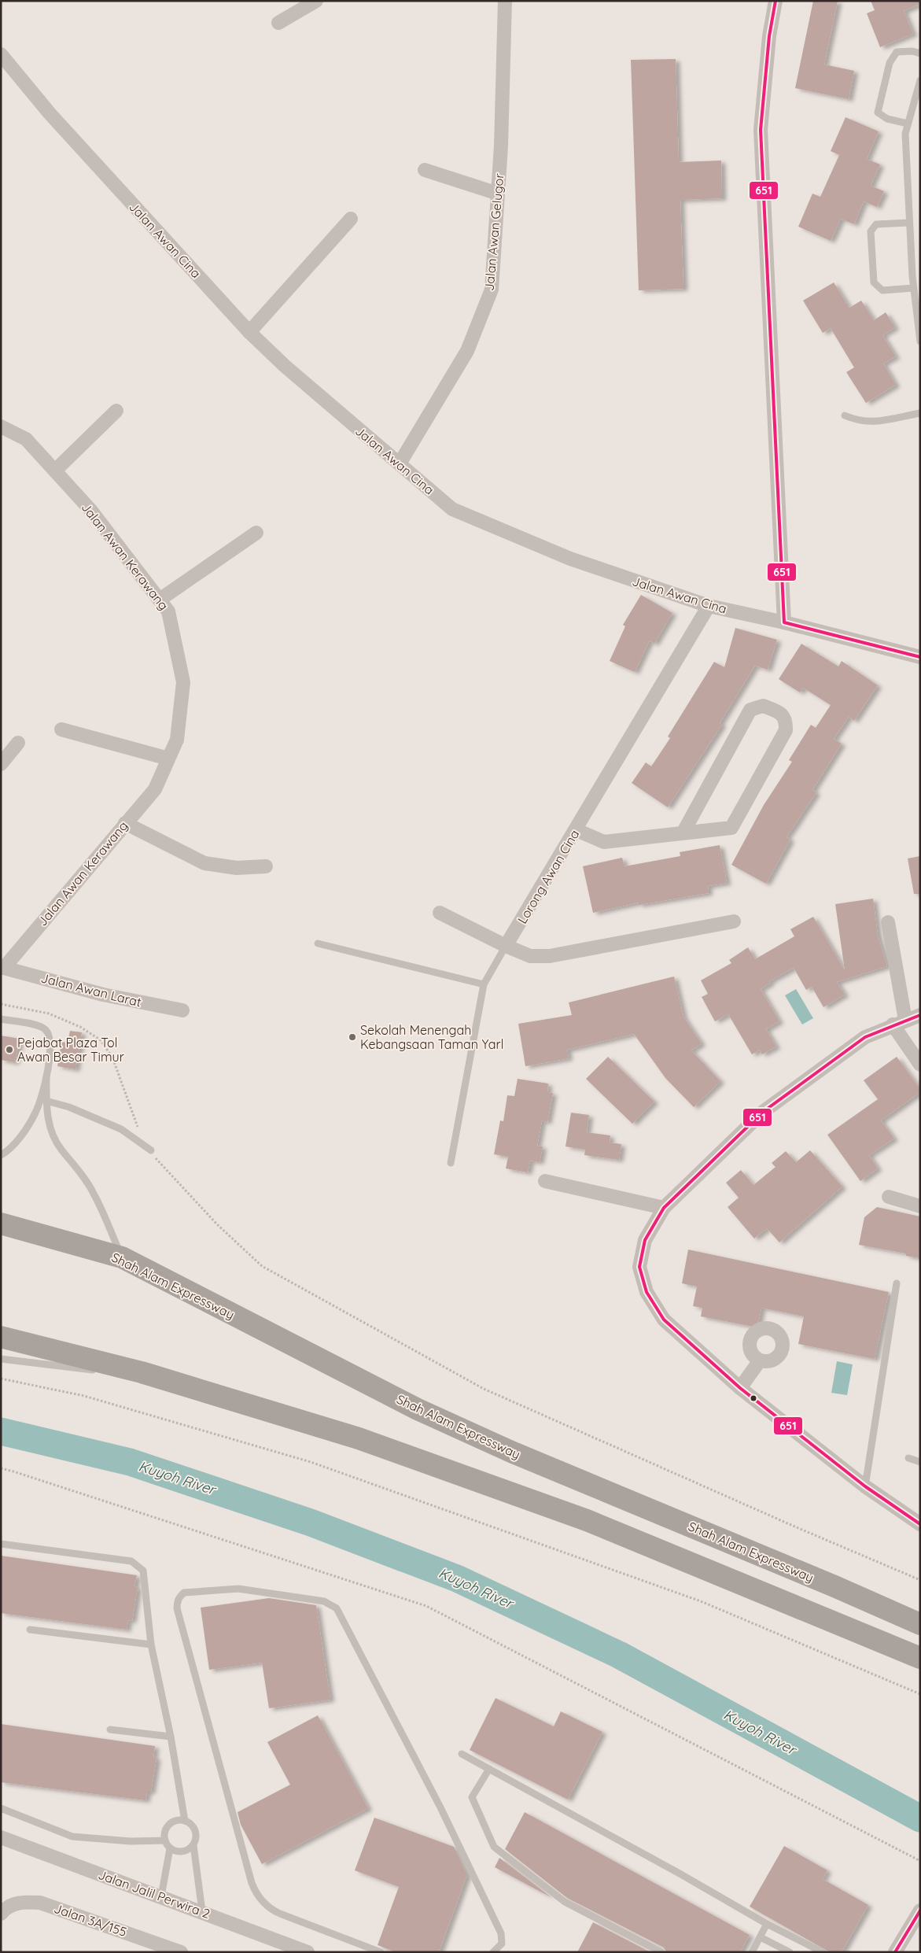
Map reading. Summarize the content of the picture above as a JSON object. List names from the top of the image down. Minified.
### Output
{"streets":{"highway":["Shah Alam Expressway"],"street":["Jalan Awan Gelugor","Jalan Awan Cina","Jalan Awan Kerawang","Lorong Awan Cina","Jalan Awan Larat","Jalan Jalil Perwira 2","Jalan 3A/155"]},"crossings":[["Jalan Awan Gelugor","Jalan Awan Cina"],["Jalan Awan Cina","Lorong Awan Cina"],["Jalan Awan Kerawang","Jalan Awan Larat"]],"water":["Kuyoh River"],"places":["Sekolah Menengah Kebangsaan Taman Yarl","Pejabat Plaza Tol Awan Besar Timur"],"lines":["transit line 651"]}
